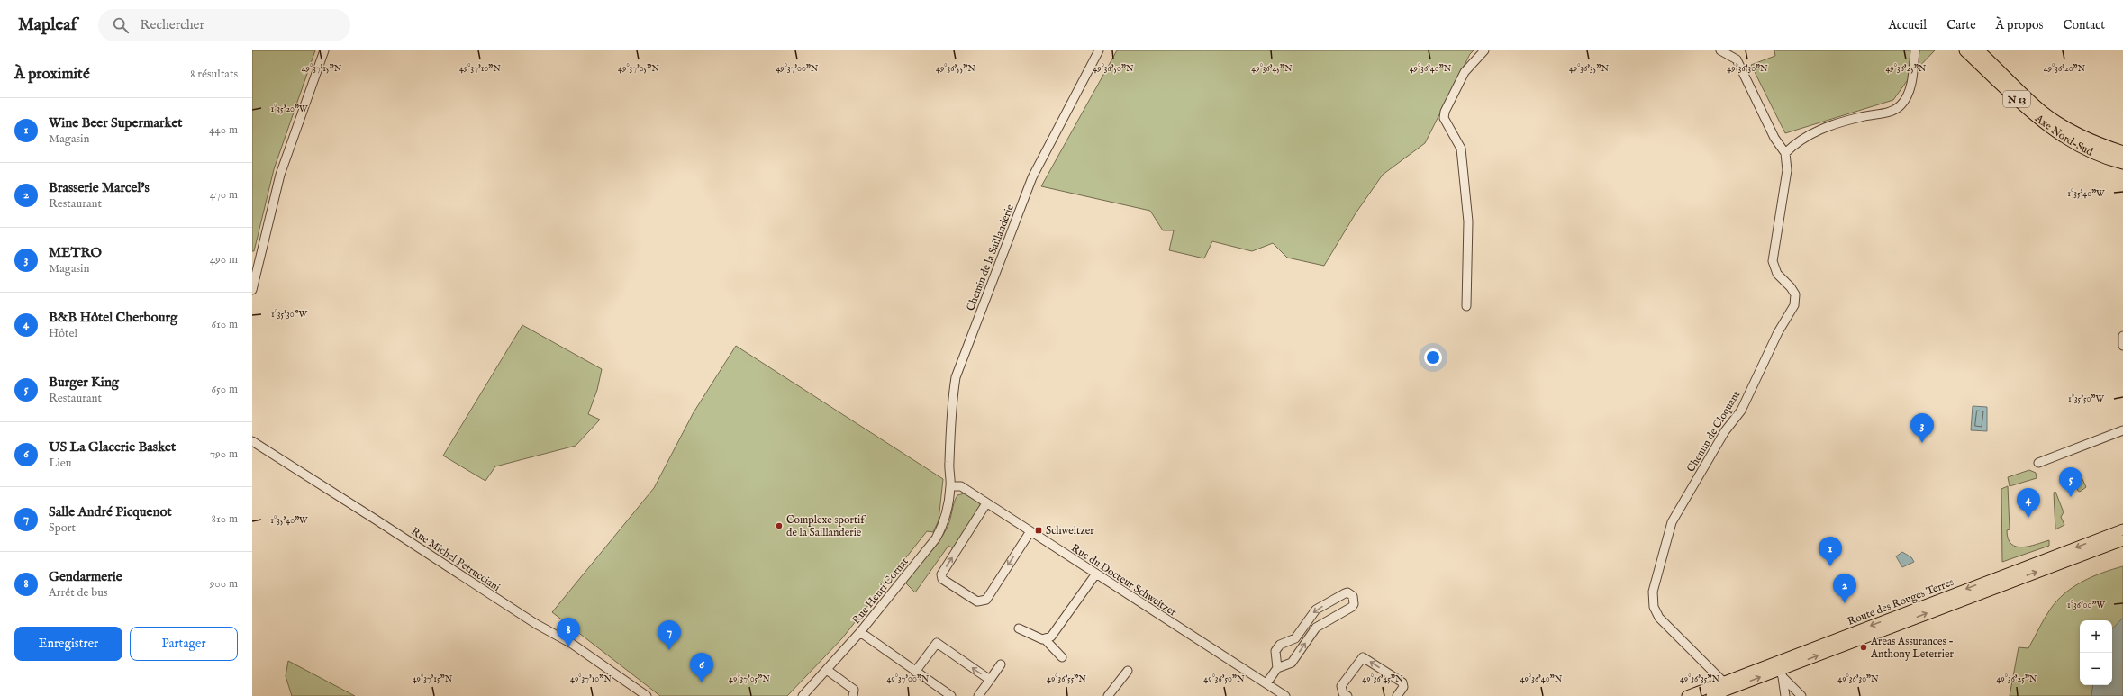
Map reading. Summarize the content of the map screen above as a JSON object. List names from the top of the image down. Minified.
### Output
{"streets":{"highway":["N 13","Axe Nord-Sud"],"main road":["Route des Rouges Terres"],"street":["Chemin de la Saillanderie","Chemin de Cloquant","Rue Michel Petrucciani","Rue du Docteur Schweitzer","Rue Henri Cornat"]},"crossings":[["Chemin de la Saillanderie","Rue du Docteur Schweitzer"],["Chemin de la Saillanderie","Rue Henri Cornat"],["Chemin de Cloquant","Route des Rouges Terres"],["Rue du Docteur Schweitzer","Rue Henri Cornat"]],"places":{"other":["Complexe sportif de la Saillanderie","Areas Assurances - Anthony Leterrier"],"transit":["Schweitzer"]},"page":{"header":"Mapleaf","search":"Rechercher","nav":["Accueil","Carte","À propos","Contact"],"heading":["À proximité","8 résultats"],"list":[{"mark":"1","name":"Wine Beer Supermarket","note":"Magasin","value":"440 m"},{"mark":"2","name":"Brasserie Marcel's","note":"Restaurant","value":"470 m"},{"mark":"3","name":"METRO","note":"Magasin","value":"490 m"},{"mark":"4","name":"B&B Hôtel Cherbourg","note":"Hôtel","value":"610 m"},{"mark":"5","name":"Burger King","note":"Restaurant","value":"650 m"},{"mark":"6","name":"US La Glacerie Basket","note":"Lieu","value":"790 m"},{"mark":"7","name":"Salle André Picquenot","note":"Sport","value":"810 m"},{"mark":"8","name":"Gendarmerie","note":"Arrêt de bus","value":"900 m"}],"pins":["3","5","4","1","2","8","7","6"],"buttons":["Enregistrer","Partager"],"map_buttons":["+","−"]},"coordinates":["49°37'15\"N","49°37'10\"N","49°37'05\"N","49°37'00\"N","49°36'55\"N","49°36'50\"N","49°36'45\"N","49°36'40\"N","49°36'35\"N","49°36'30\"N","49°36'25\"N","49°36'20\"N","1°35'20\"W","1°35'40\"W","1°35'30\"W","1°35'50\"W","1°36'00\"W"]}
